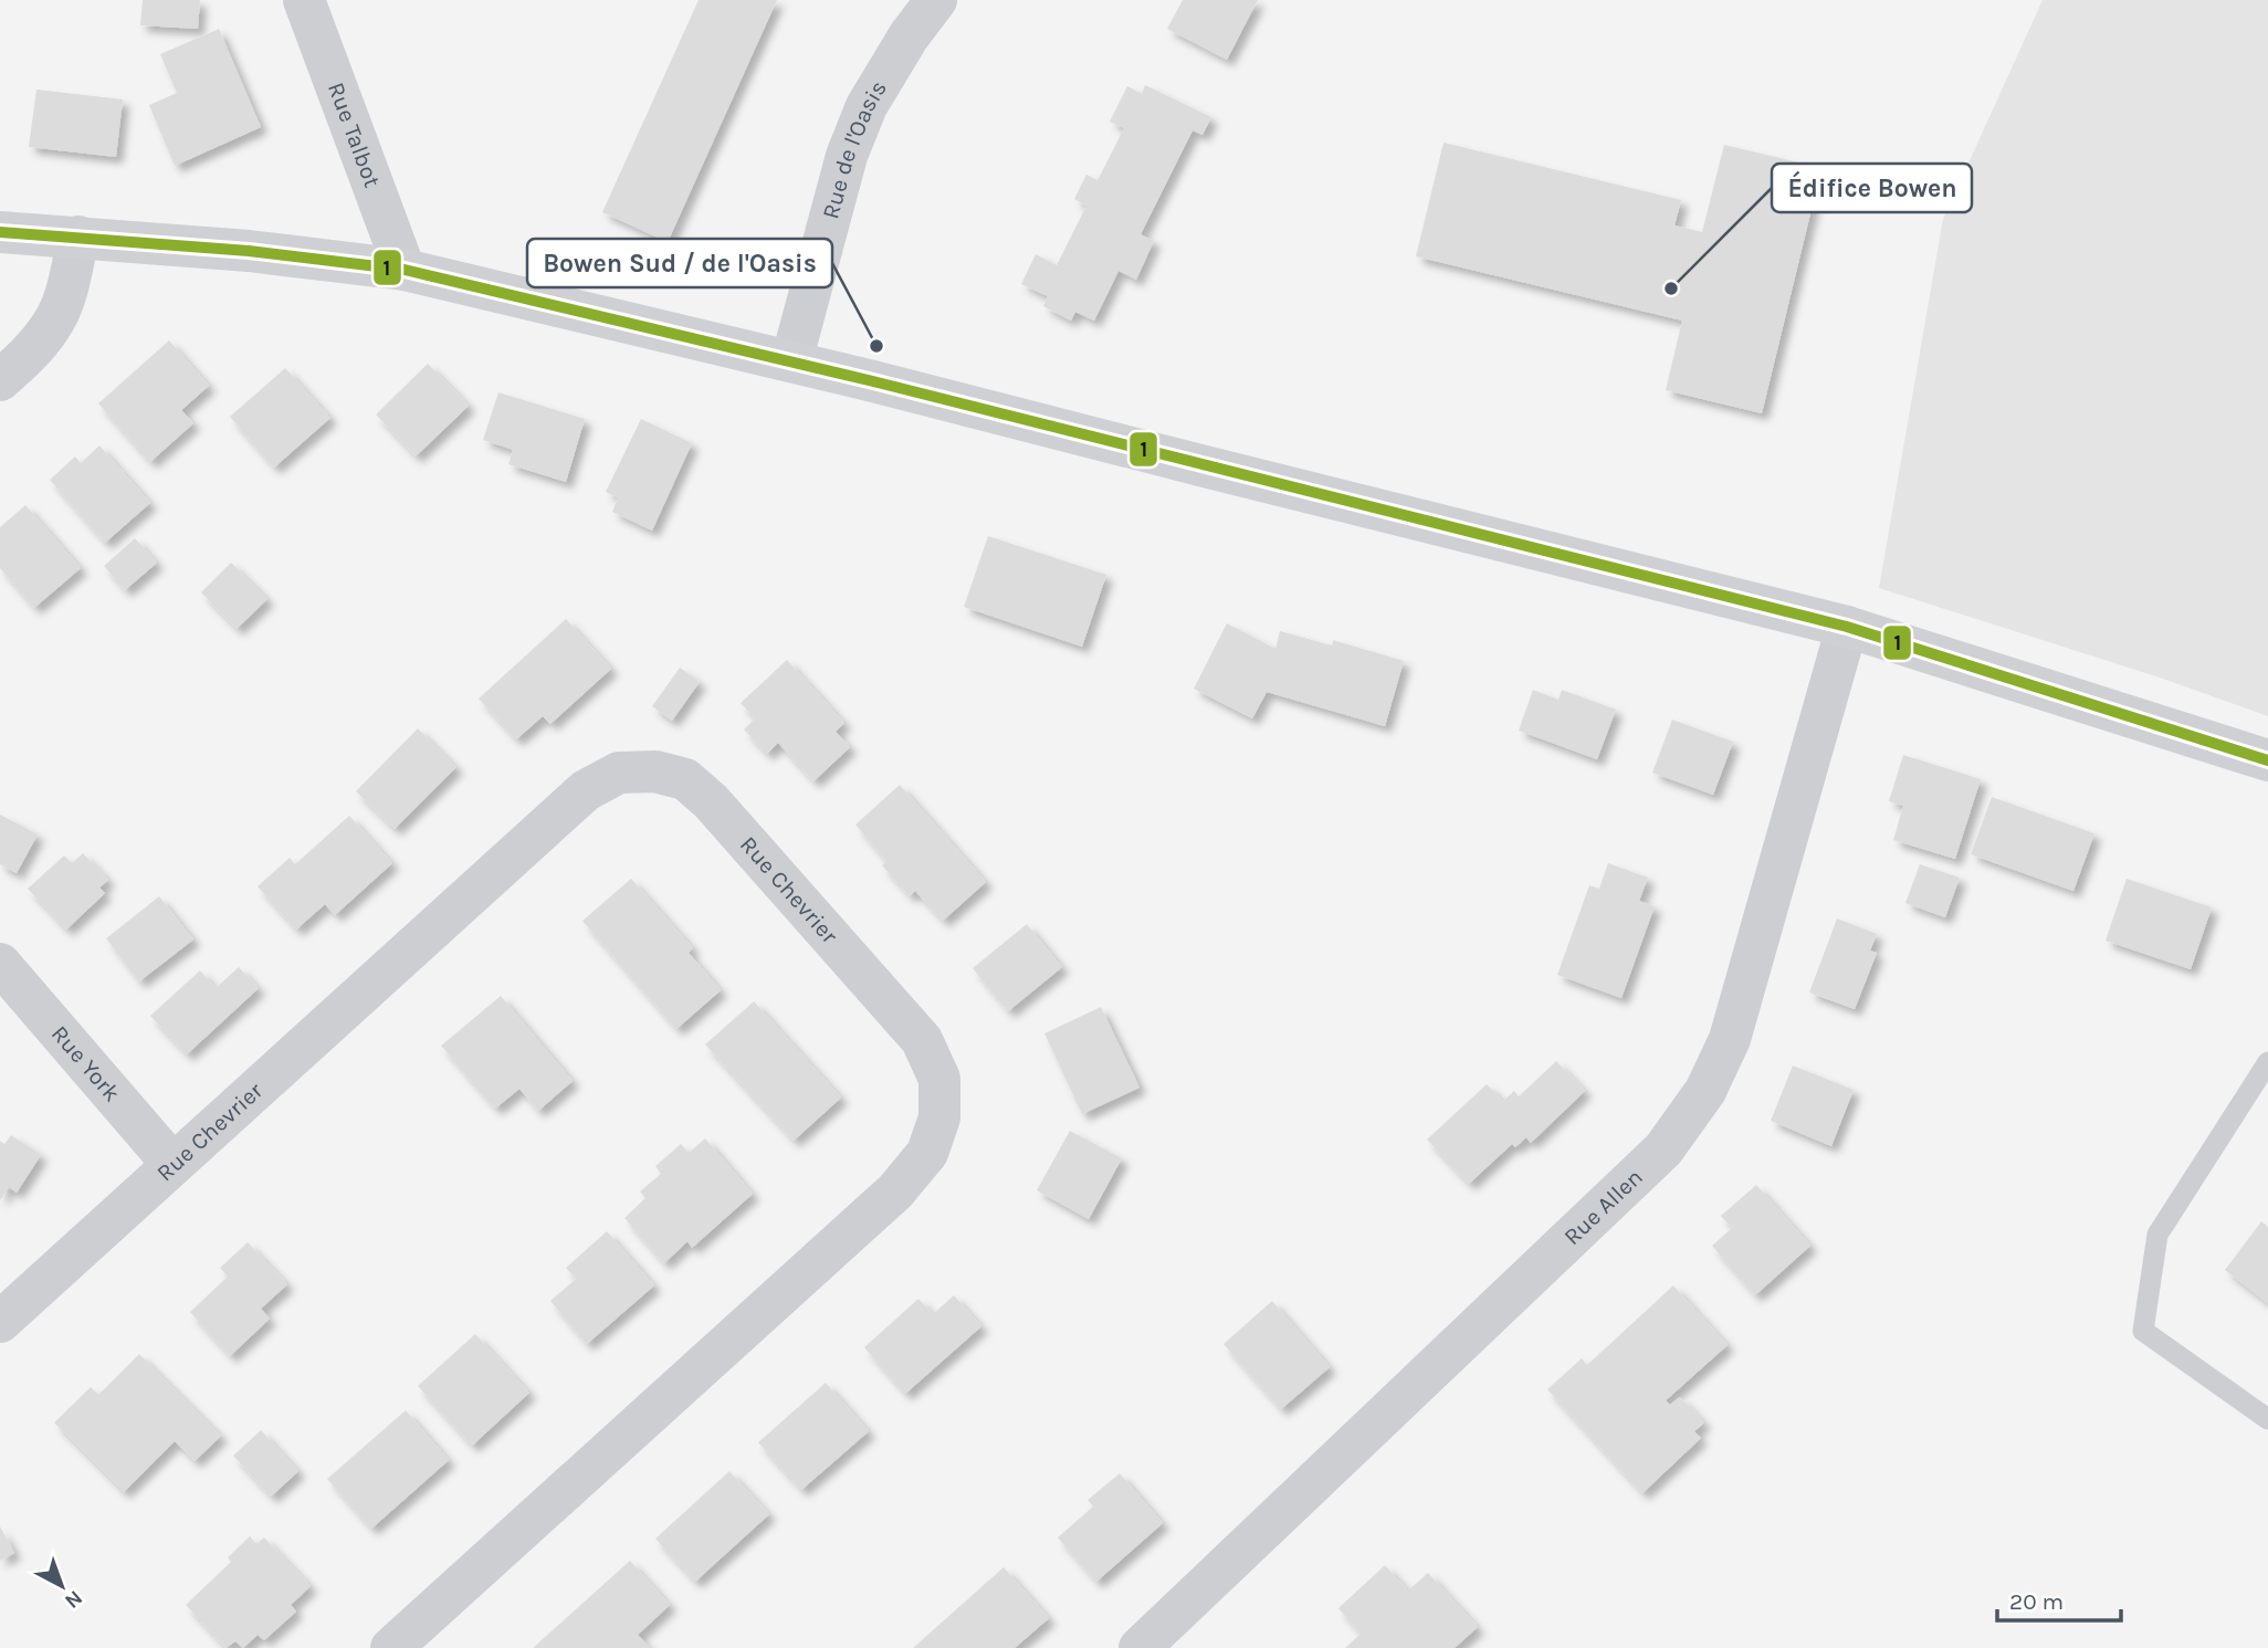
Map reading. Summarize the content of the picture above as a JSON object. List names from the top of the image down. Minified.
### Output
{"streets":{"street":["Rue Talbot","Rue de l'Oasis","Rue Chevrier","Rue York","Rue Allen"]},"crossings":[["Rue Chevrier","Rue York"]],"places":["Édifice Bowen","Bowen Sud / de l'Oasis"],"lines":["transit line 1"],"scale_bar":"20 m","north":"bottom right"}
